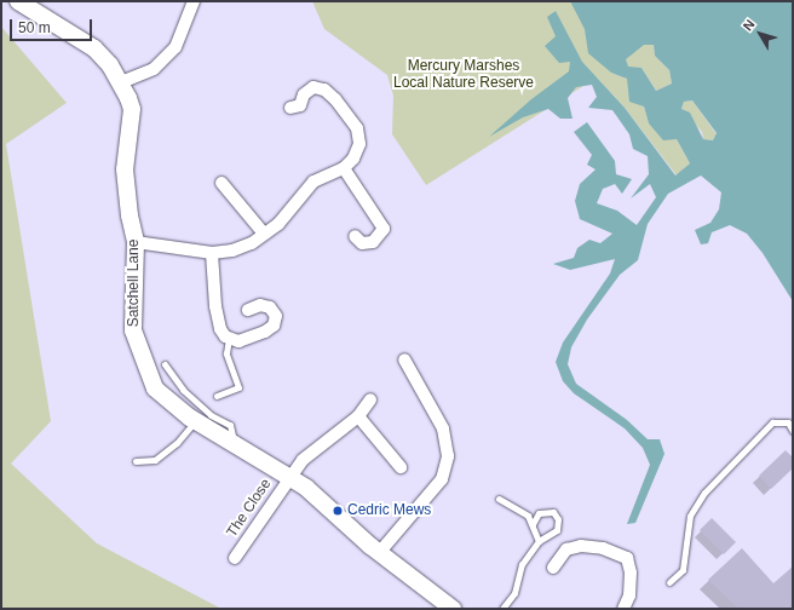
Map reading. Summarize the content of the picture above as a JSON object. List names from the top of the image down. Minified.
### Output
{"streets":{"street":["Satchell Lane","The Close"]},"crossings":[["Satchell Lane","The Close"]],"parks":["Mercury Marshes Local Nature Reserve"],"places":["Cedric Mews"],"scale_bar":"50 m","north":"top left"}
